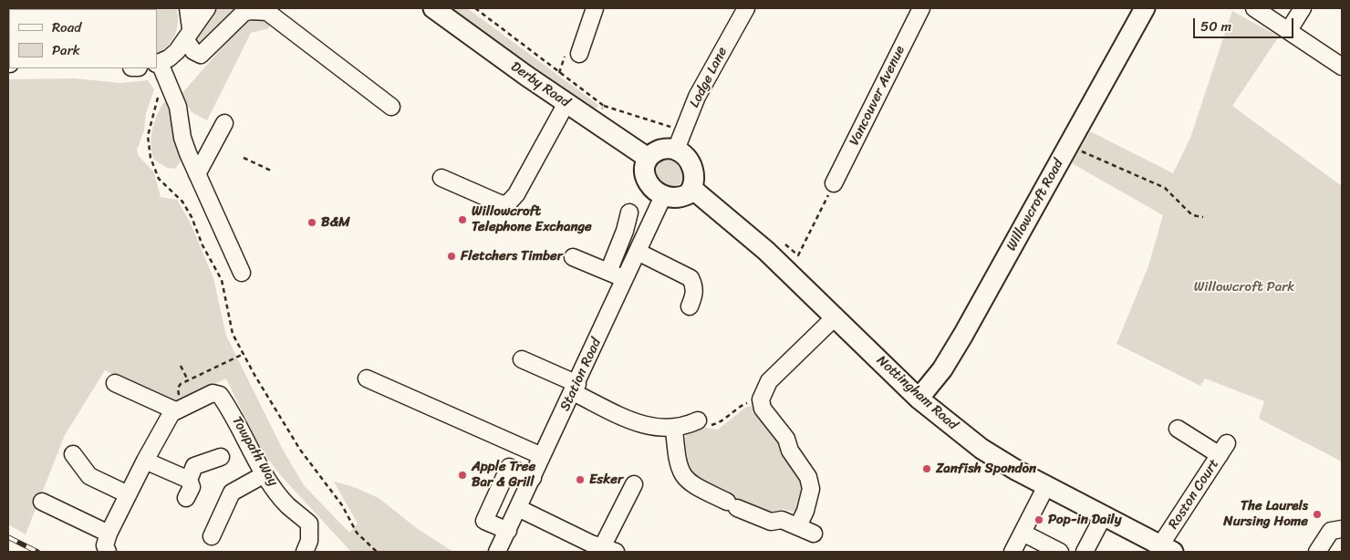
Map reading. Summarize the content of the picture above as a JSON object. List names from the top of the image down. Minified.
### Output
{"streets":{"main road":["Derby Road","Willowcroft Road","Nottingham Road"],"street":["Lodge Lane","Vancouver Avenue","Station Road","Towpath Way","Roston Court"]},"crossings":[["Lodge Lane","Derby Road"],["Lodge Lane","Station Road"],["Lodge Lane","Nottingham Road"],["Derby Road","Station Road"],["Derby Road","Nottingham Road"],["Willowcroft Road","Nottingham Road"],["Station Road","Nottingham Road"],["Nottingham Road","Roston Court"]],"parks":["Willowcroft Park"],"places":["Willowcroft Telephone Exchange","B&M","Fletchers Timber","Zanfish Spondon","Apple Tree Bar & Grill","Esker","The Laurels Nursing Home","Pop-in Daily"],"legend":["Road","Park"],"scale_bar":"50 m"}
